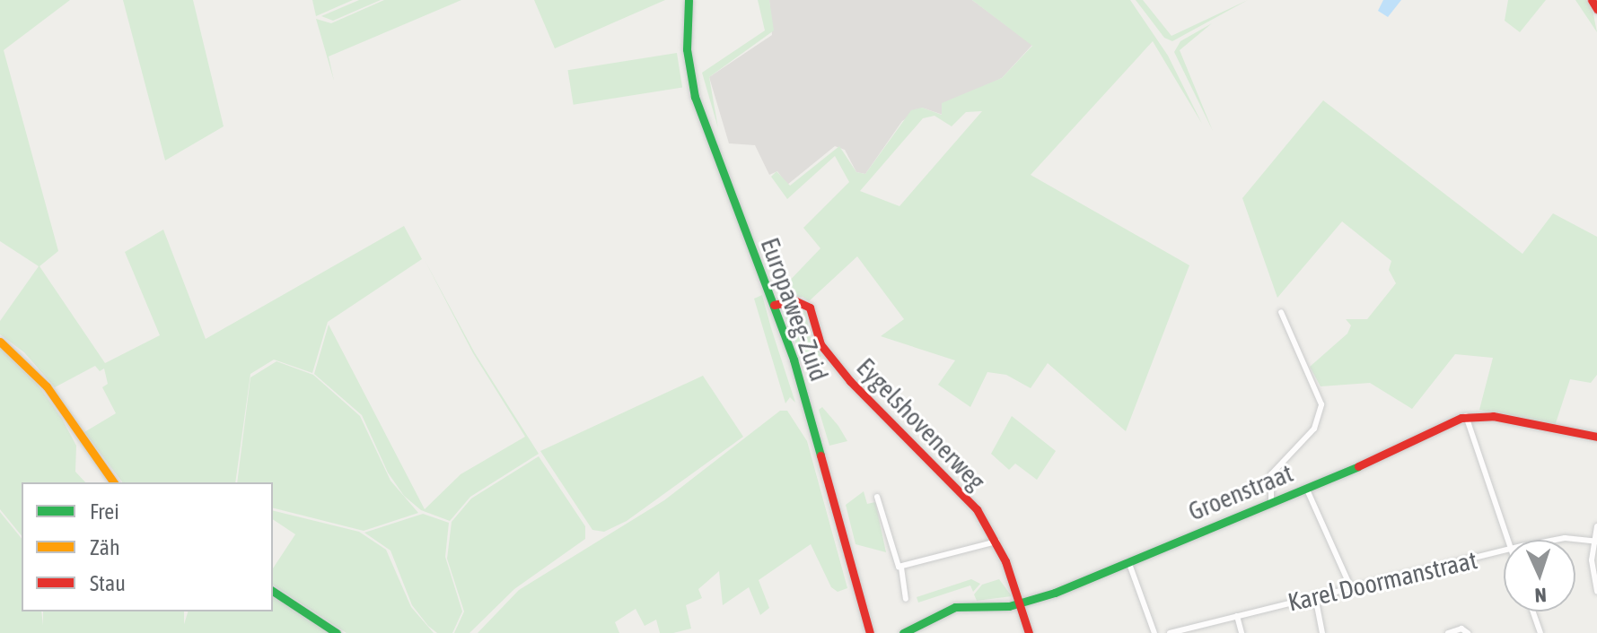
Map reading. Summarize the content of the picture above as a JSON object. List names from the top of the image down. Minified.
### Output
{"streets":{"main road":["Europaweg-Zuid","Eygelshovenerweg","Groenstraat"],"street":["Karel Doormanstraat"]},"crossings":[["Europaweg-Zuid","Eygelshovenerweg"],["Eygelshovenerweg","Groenstraat"]],"legend":["Frei","Zäh","Stau"],"north":"bottom"}
